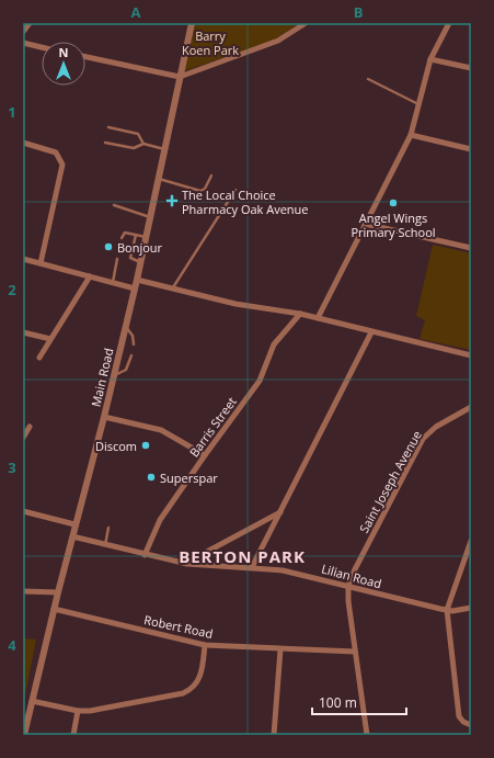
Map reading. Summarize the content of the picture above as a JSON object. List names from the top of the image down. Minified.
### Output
{"streets":{"street":["Main Road","Barris Street","Saint Joseph Avenue","Lilian Road","Robert Road"]},"crossings":[["Main Road","Lilian Road"],["Main Road","Robert Road"],["Barris Street","Lilian Road"],["Saint Joseph Avenue","Lilian Road"]],"districts":["BERTON PARK"],"parks":["Barry Koen Park"],"places":{"health":["The Local Choice Pharmacy Oak Avenue"],"other":["Angel Wings Primary School","Bonjour","Discom","Superspar"]},"scale_bar":"100 m","north":"top","grid":{"columns":["A","B"],"rows":["1","2","3","4"]}}
